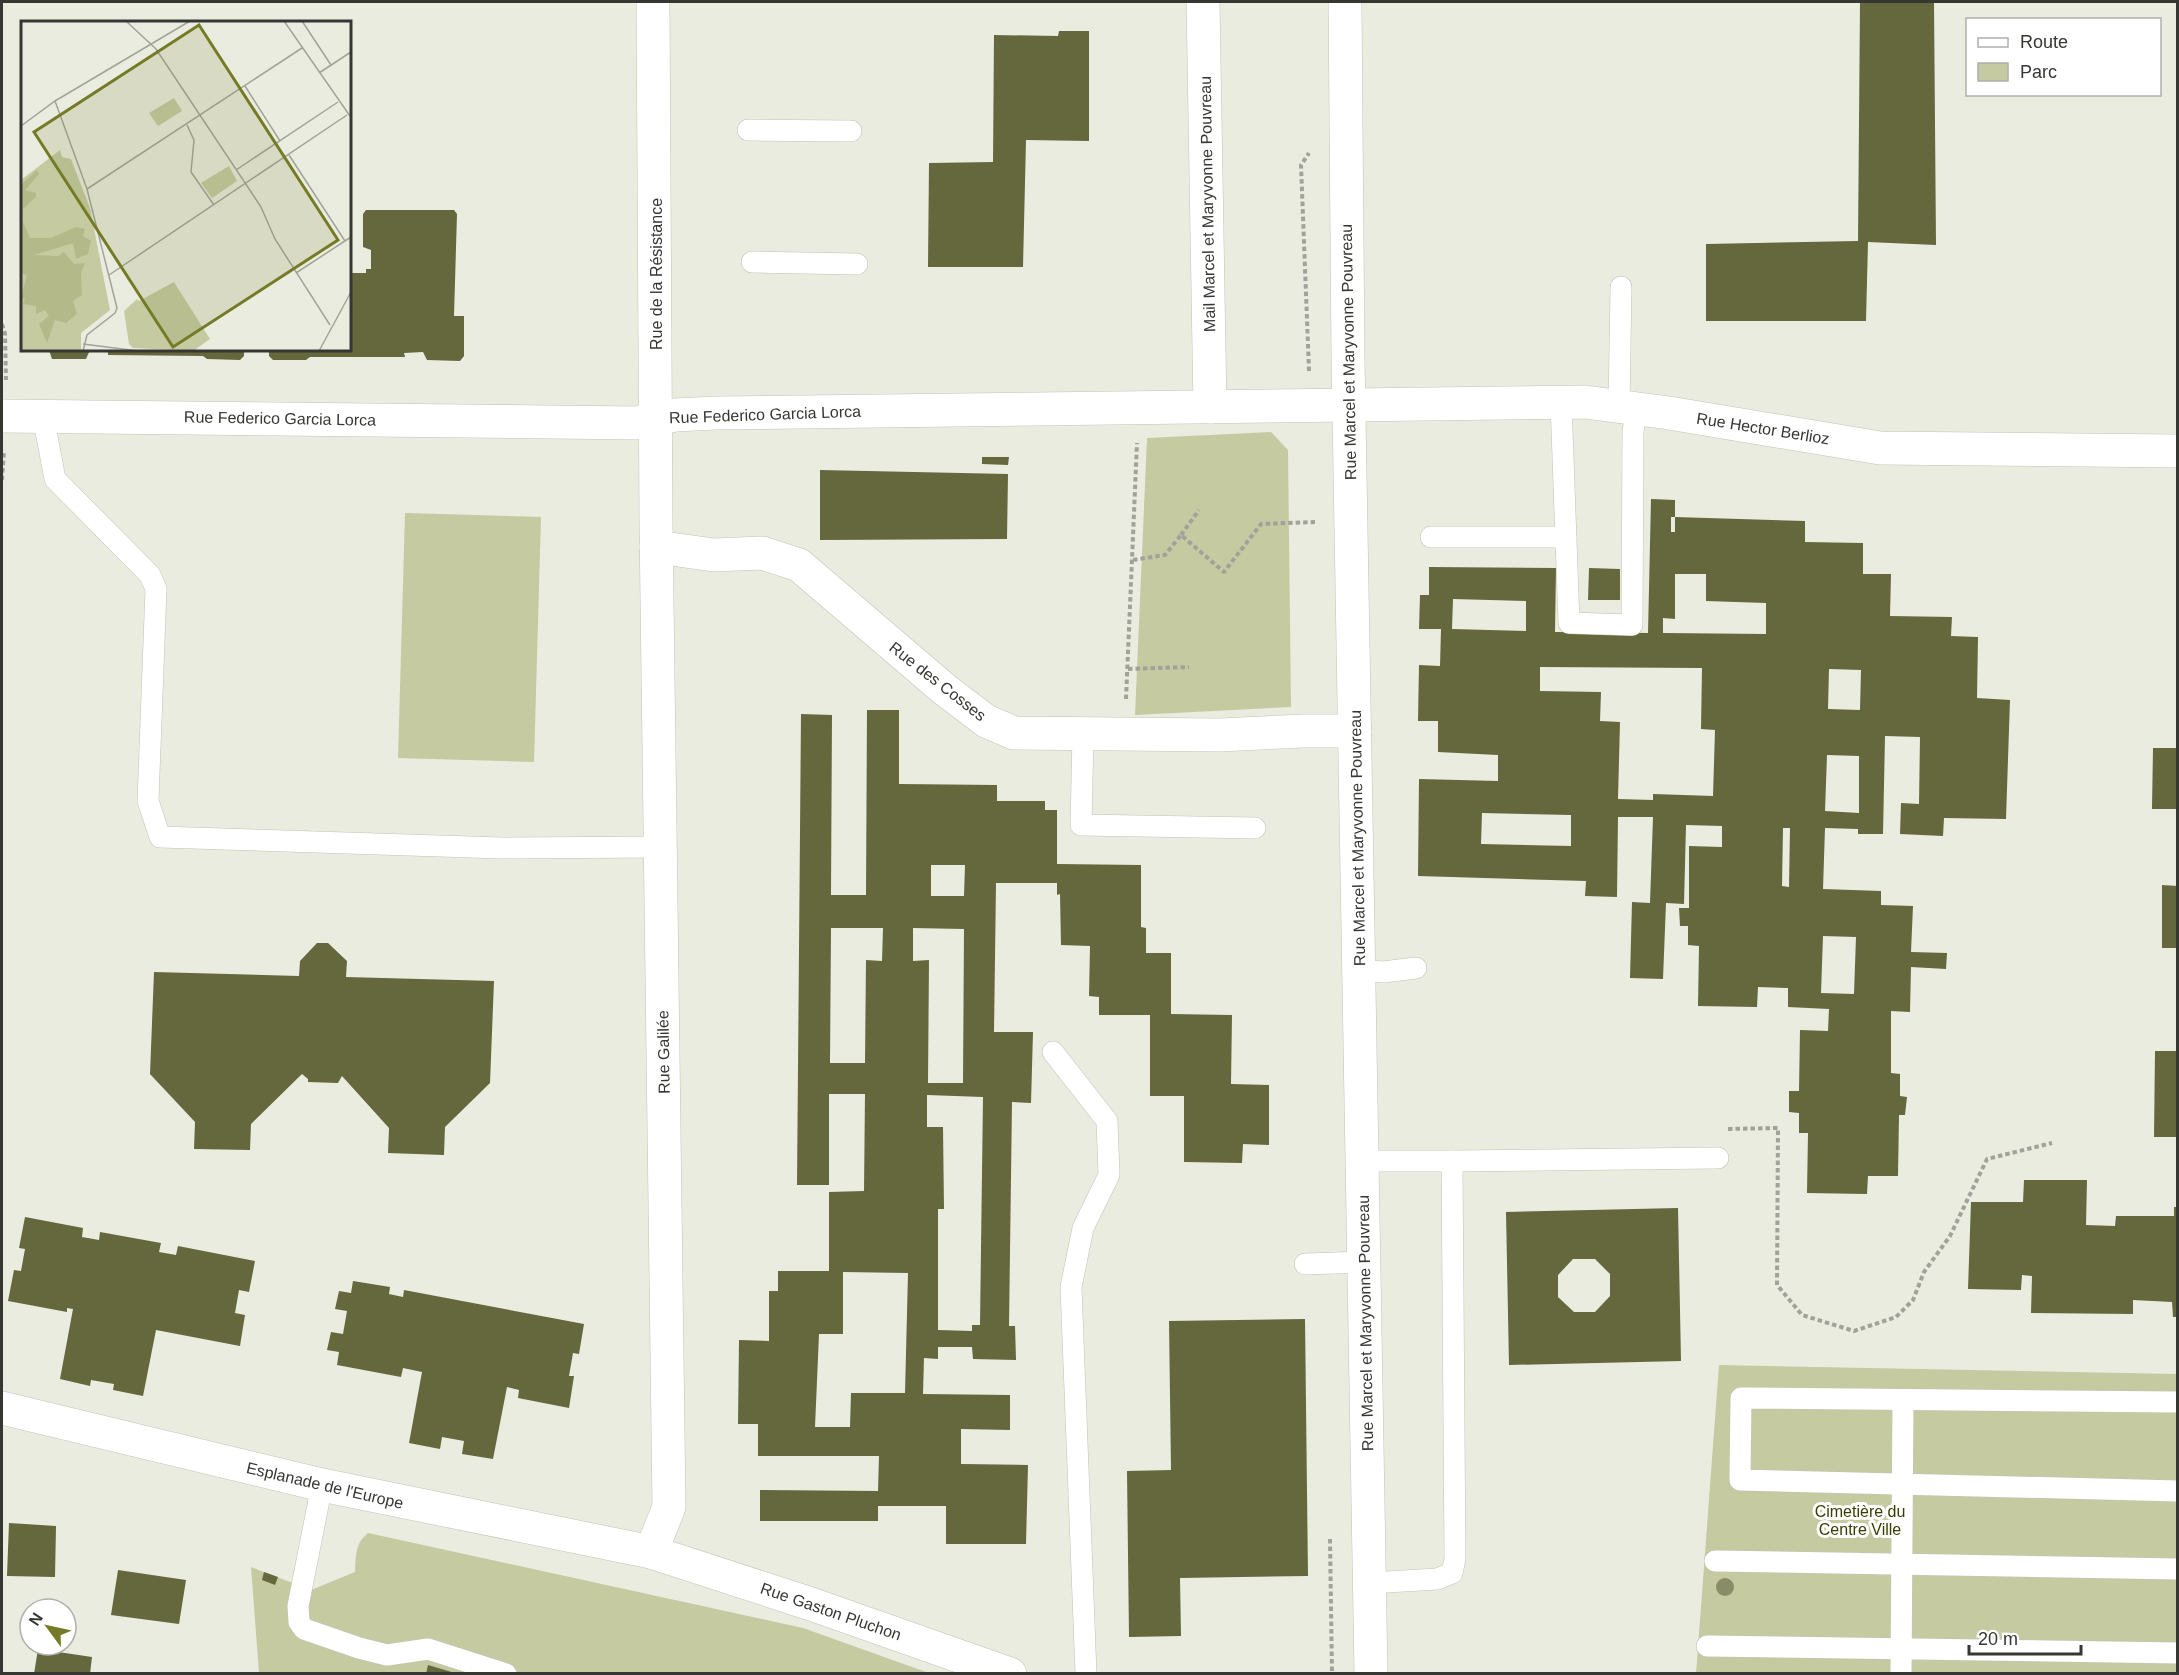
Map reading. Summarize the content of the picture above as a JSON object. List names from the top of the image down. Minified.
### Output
{"streets":{"street":["Mail Marcel et Maryvonne Pouvreau","Rue de la Résistance","Rue Marcel et Maryvonne Pouvreau","Rue Federico Garcia Lorca","Rue Hector Berlioz","Rue des Cosses","Rue Galilée","Esplanade de l'Europe","Rue Gaston Pluchon"]},"crossings":[["Mail Marcel et Maryvonne Pouvreau","Rue Federico Garcia Lorca"],["Rue de la Résistance","Rue Federico Garcia Lorca"],["Rue de la Résistance","Rue des Cosses"],["Rue de la Résistance","Rue Galilée"],["Rue Marcel et Maryvonne Pouvreau","Rue Federico Garcia Lorca"],["Rue Marcel et Maryvonne Pouvreau","Rue Hector Berlioz"],["Rue Marcel et Maryvonne Pouvreau","Rue des Cosses"],["Rue Federico Garcia Lorca","Rue Hector Berlioz"],["Rue des Cosses","Rue Galilée"],["Rue Galilée","Esplanade de l'Europe"],["Rue Galilée","Rue Gaston Pluchon"],["Esplanade de l'Europe","Rue Gaston Pluchon"]],"parks":["Cimetière du Centre Ville"],"legend":["Route","Parc"],"scale_bar":"20 m","north":"top left"}
